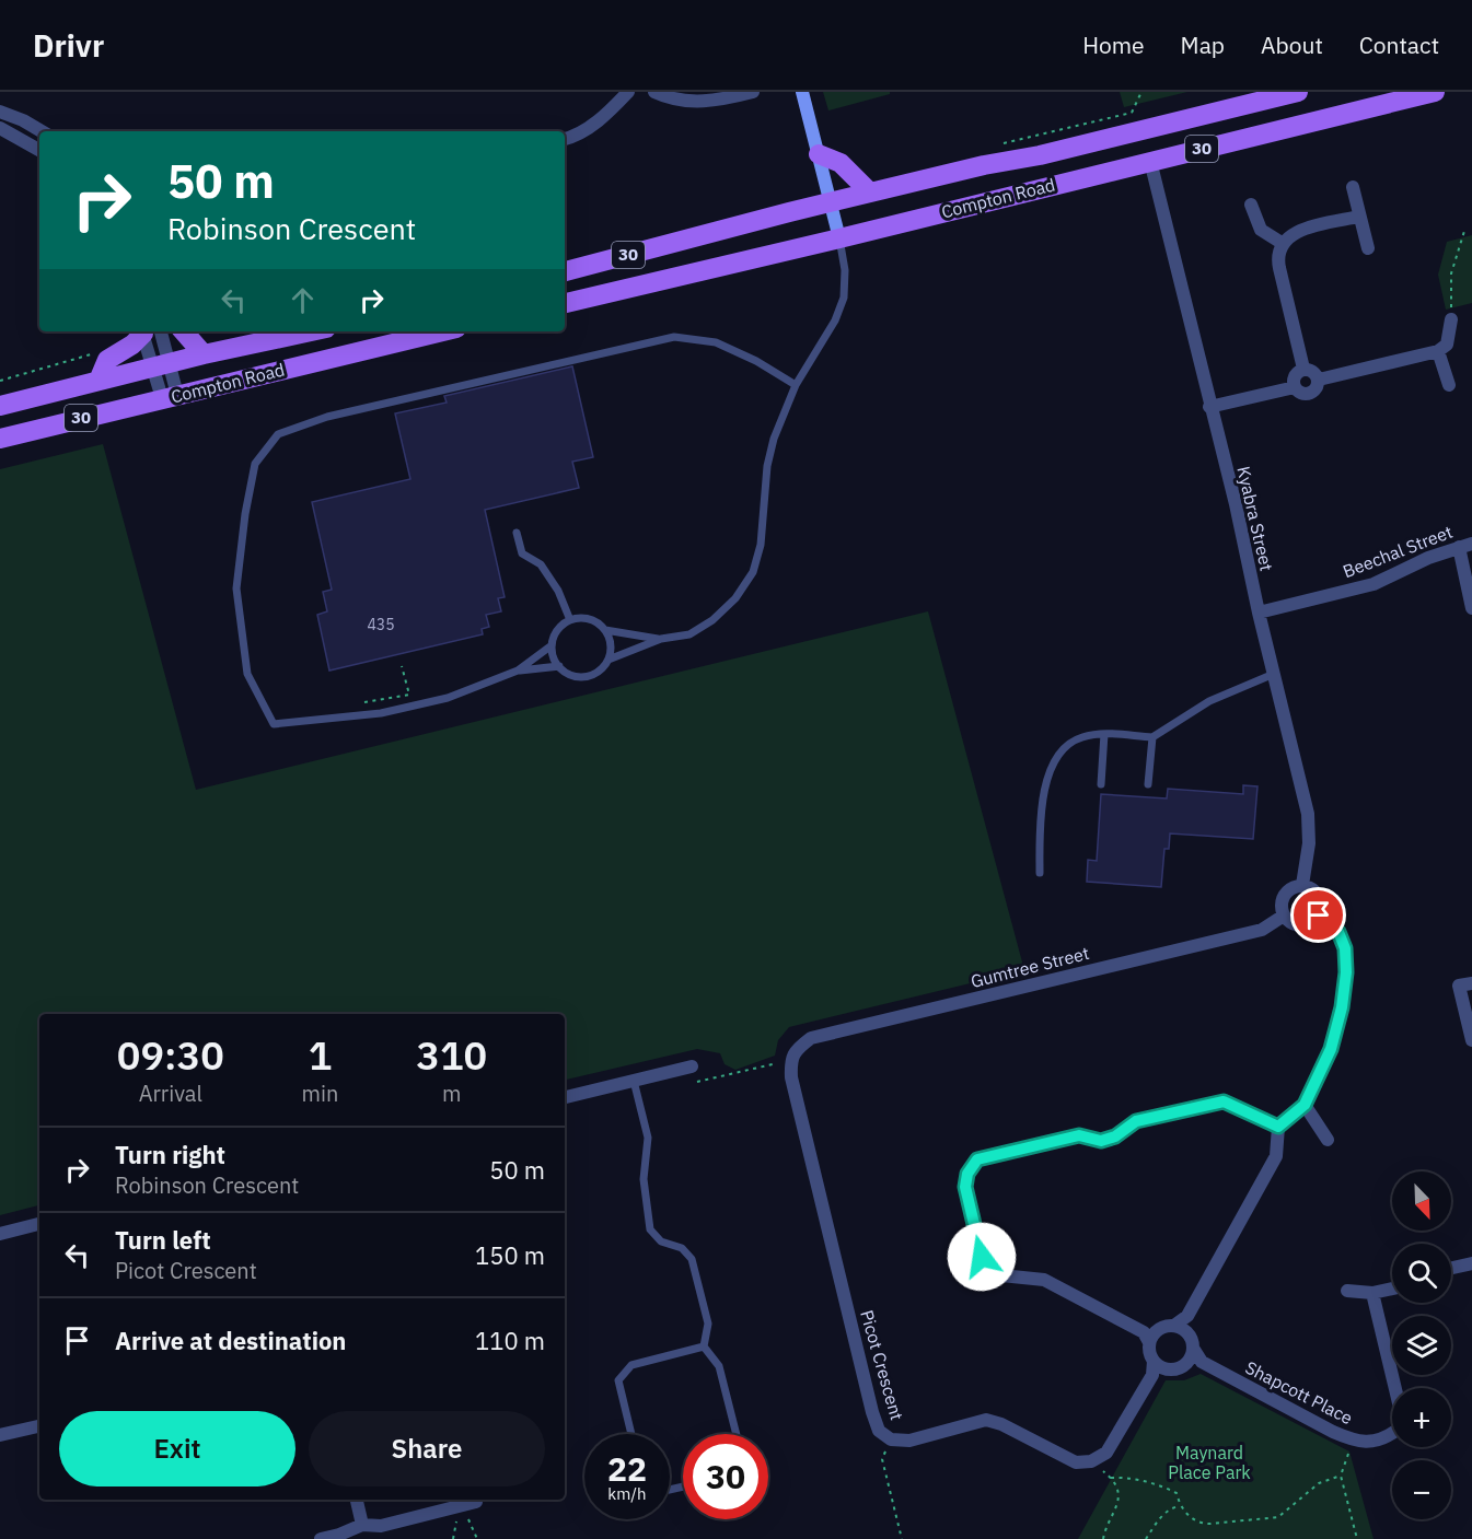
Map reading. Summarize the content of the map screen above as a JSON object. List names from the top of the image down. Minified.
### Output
{"streets":{"main road":["30","Compton Road"],"street":["Kyabra Street","Beechal Street","Gumtree Street","Picot Crescent","Shapcott Place"]},"crossings":[["Compton Road","Kyabra Street"],["Kyabra Street","Beechal Street"],["Kyabra Street","Gumtree Street"],["Gumtree Street","Picot Crescent"]],"parks":["Maynard Place Park"],"house_numbers":["435"],"north":"bottom right","page":{"header":"Drivr","nav":["Home","Map","About","Contact"],"turn":["50 m","Robinson Crescent"],"eta":["09:30","Arrival","1","min","310","m"],"list":[{"name":"Turn right","note":"Robinson Crescent","value":"50 m"},{"name":"Turn left","note":"Picot Crescent","value":"150 m"},{"name":"Arrive at destination","value":"110 m"}],"map_buttons":["+","−"],"buttons":["Exit","Share"],"speed":"22 km/h","limit":"30"}}
